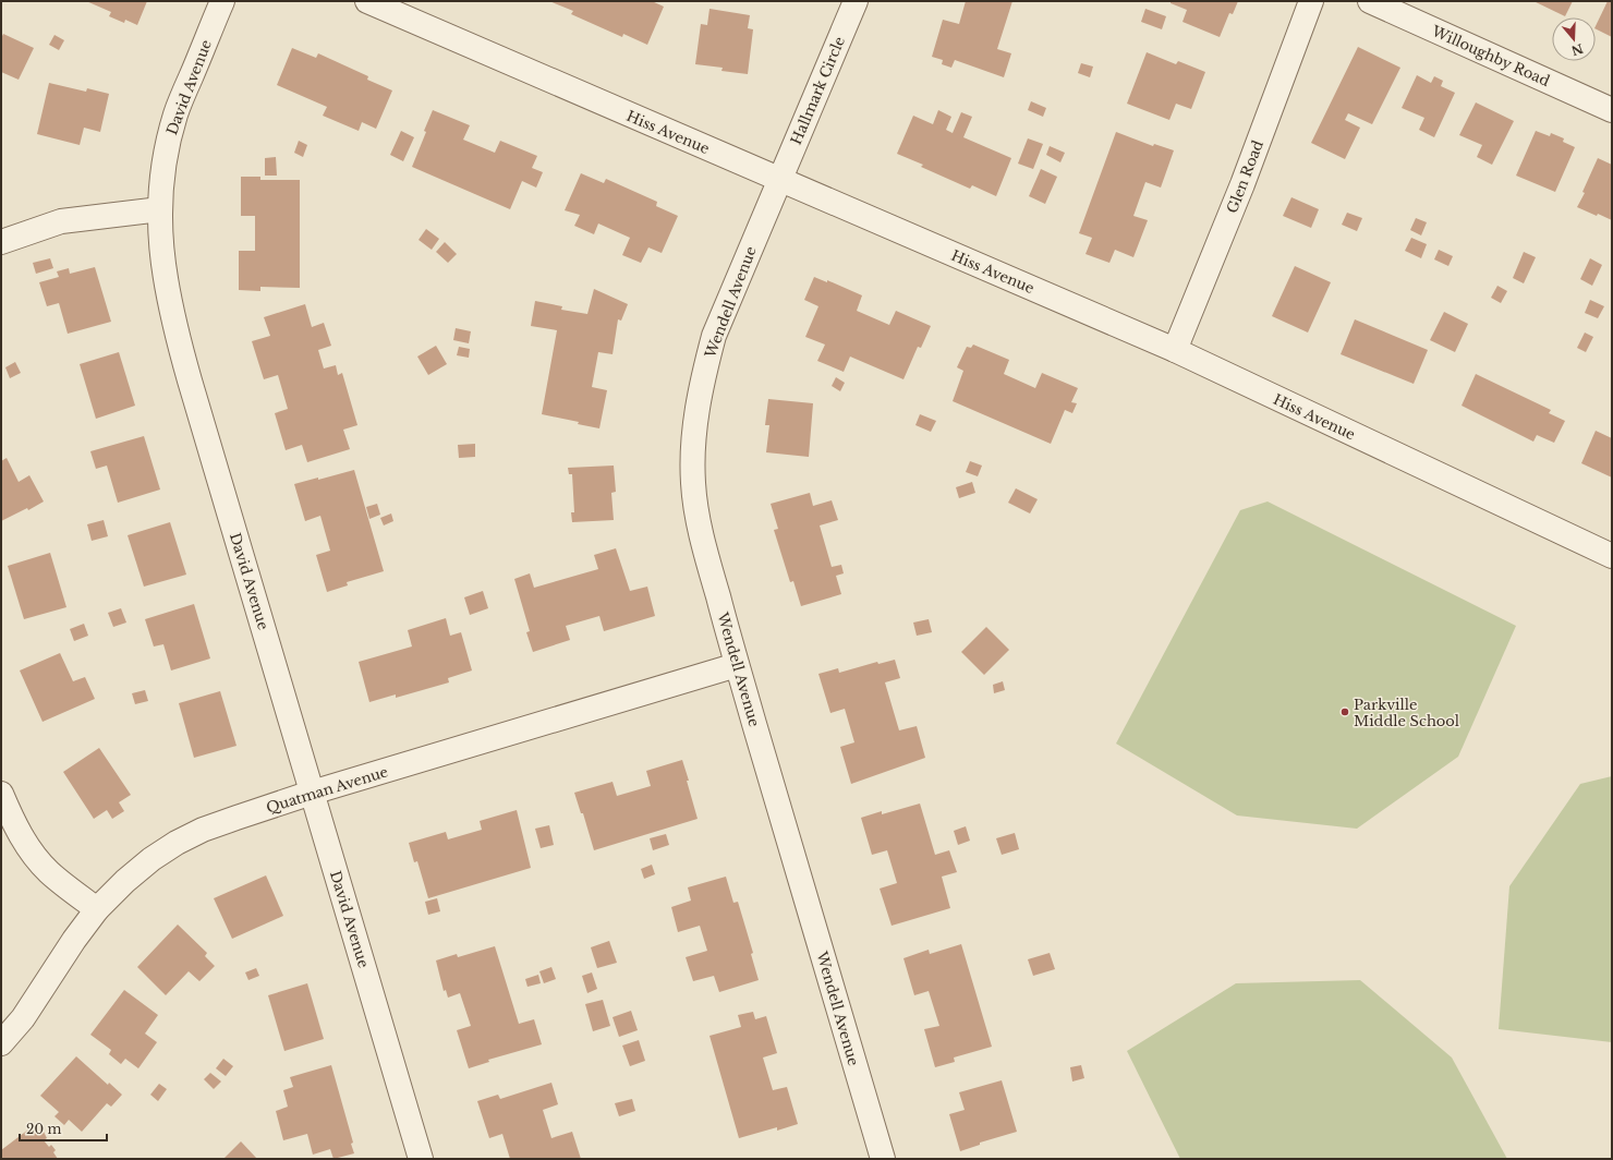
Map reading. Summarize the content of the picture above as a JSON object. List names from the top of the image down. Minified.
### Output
{"streets":{"street":["Willoughby Road","David Avenue","Hallmark Circle","Hiss Avenue","Glen Road","Wendell Avenue","Quatman Avenue"]},"crossings":[["David Avenue","Quatman Avenue"],["Hallmark Circle","Hiss Avenue"],["Hallmark Circle","Wendell Avenue"],["Hiss Avenue","Glen Road"],["Hiss Avenue","Wendell Avenue"],["Wendell Avenue","Quatman Avenue"]],"places":["Parkville Middle School"],"scale_bar":"20 m","north":"bottom"}
